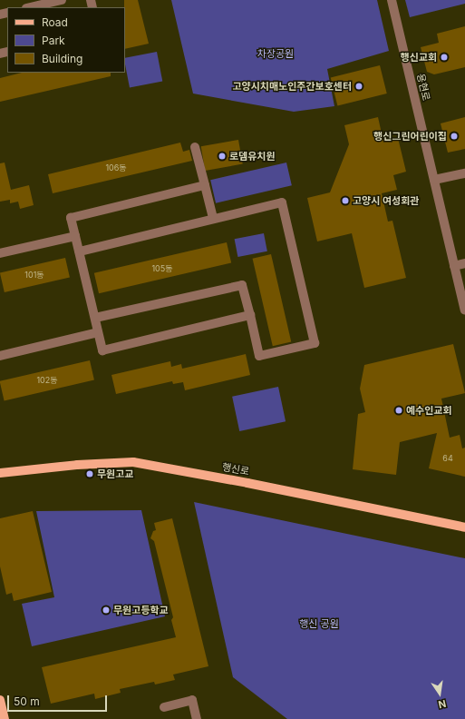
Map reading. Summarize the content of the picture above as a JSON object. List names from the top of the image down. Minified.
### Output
{"streets":{"main road":["행신로"],"street":["용현로"]},"parks":["차장공원","행신 공원"],"places":["행신교회","고양시치매노인주간보호센터","행신그린어린이집","로뎀유치원","고양시 여성회관","예수인교회","무원고교","무원고등학교"],"house_numbers":["106동","105동","101동","102동","64"],"legend":["Road","Park","Building"],"scale_bar":"50 m","north":"bottom"}
